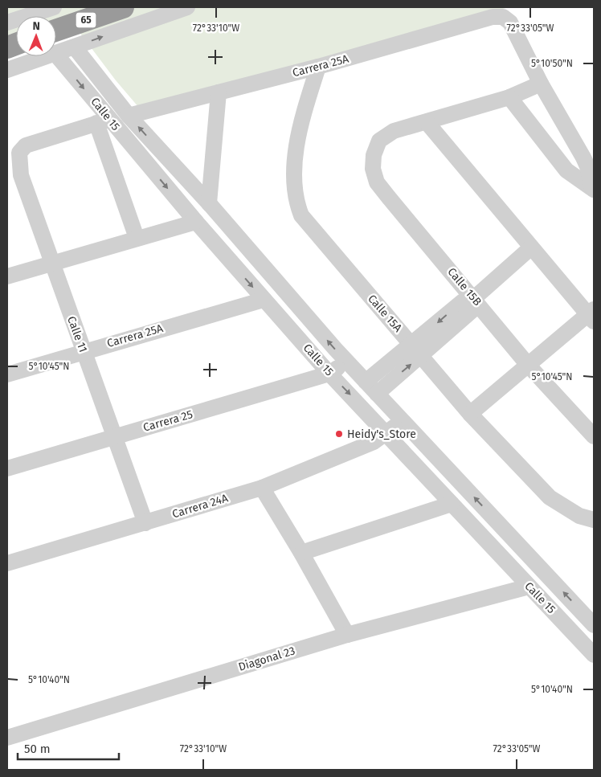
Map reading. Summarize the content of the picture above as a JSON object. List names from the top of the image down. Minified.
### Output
{"streets":{"highway":["65"],"street":["Carrera 25A","Calle 15","Calle 15B","Calle 15A","Calle 11","Carrera 25","Carrera 24A","Diagonal 23"]},"crossings":[["65","Calle 15"],["Carrera 25A","Calle 15"],["Carrera 25A","Calle 15A"],["Carrera 25A","Calle 11"],["Calle 15","Calle 11"],["Calle 15","Carrera 25"],["Calle 15","Carrera 24A"],["Calle 15","Diagonal 23"],["Calle 11","Carrera 25"],["Calle 11","Carrera 24A"]],"places":["Heidy's_Store"],"scale_bar":"50 m","north":"top","coordinates":["72°33'10\"W","72°33'05\"W","5°10'50\"N","5°10'45\"N","5°10'40\"N"]}
